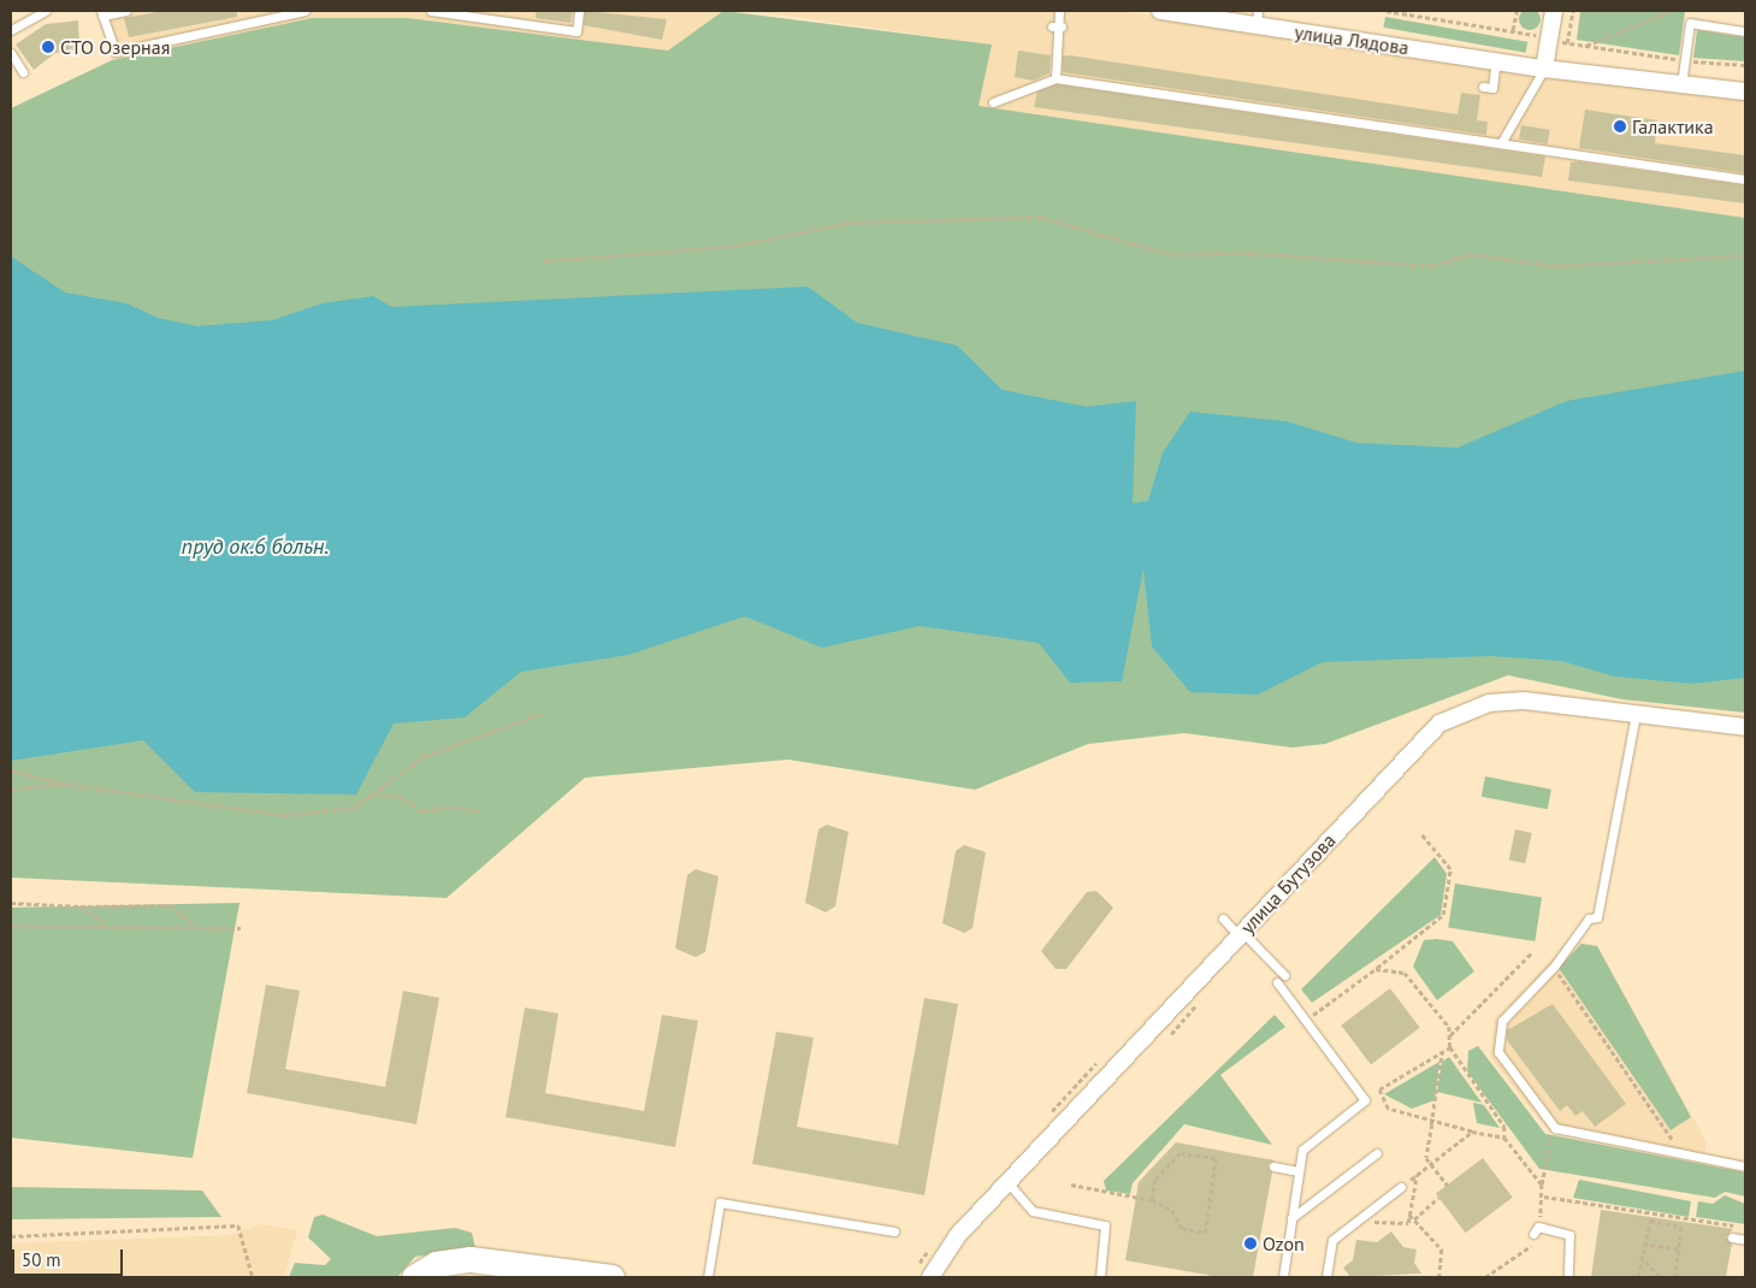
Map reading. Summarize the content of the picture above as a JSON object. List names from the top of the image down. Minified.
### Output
{"streets":{"street":["улица Лядова","улица Бутузова"]},"water":["пруд ок.6 больн."],"places":["СТО Озерная","Галактика","Ozon"],"scale_bar":"50 m"}
